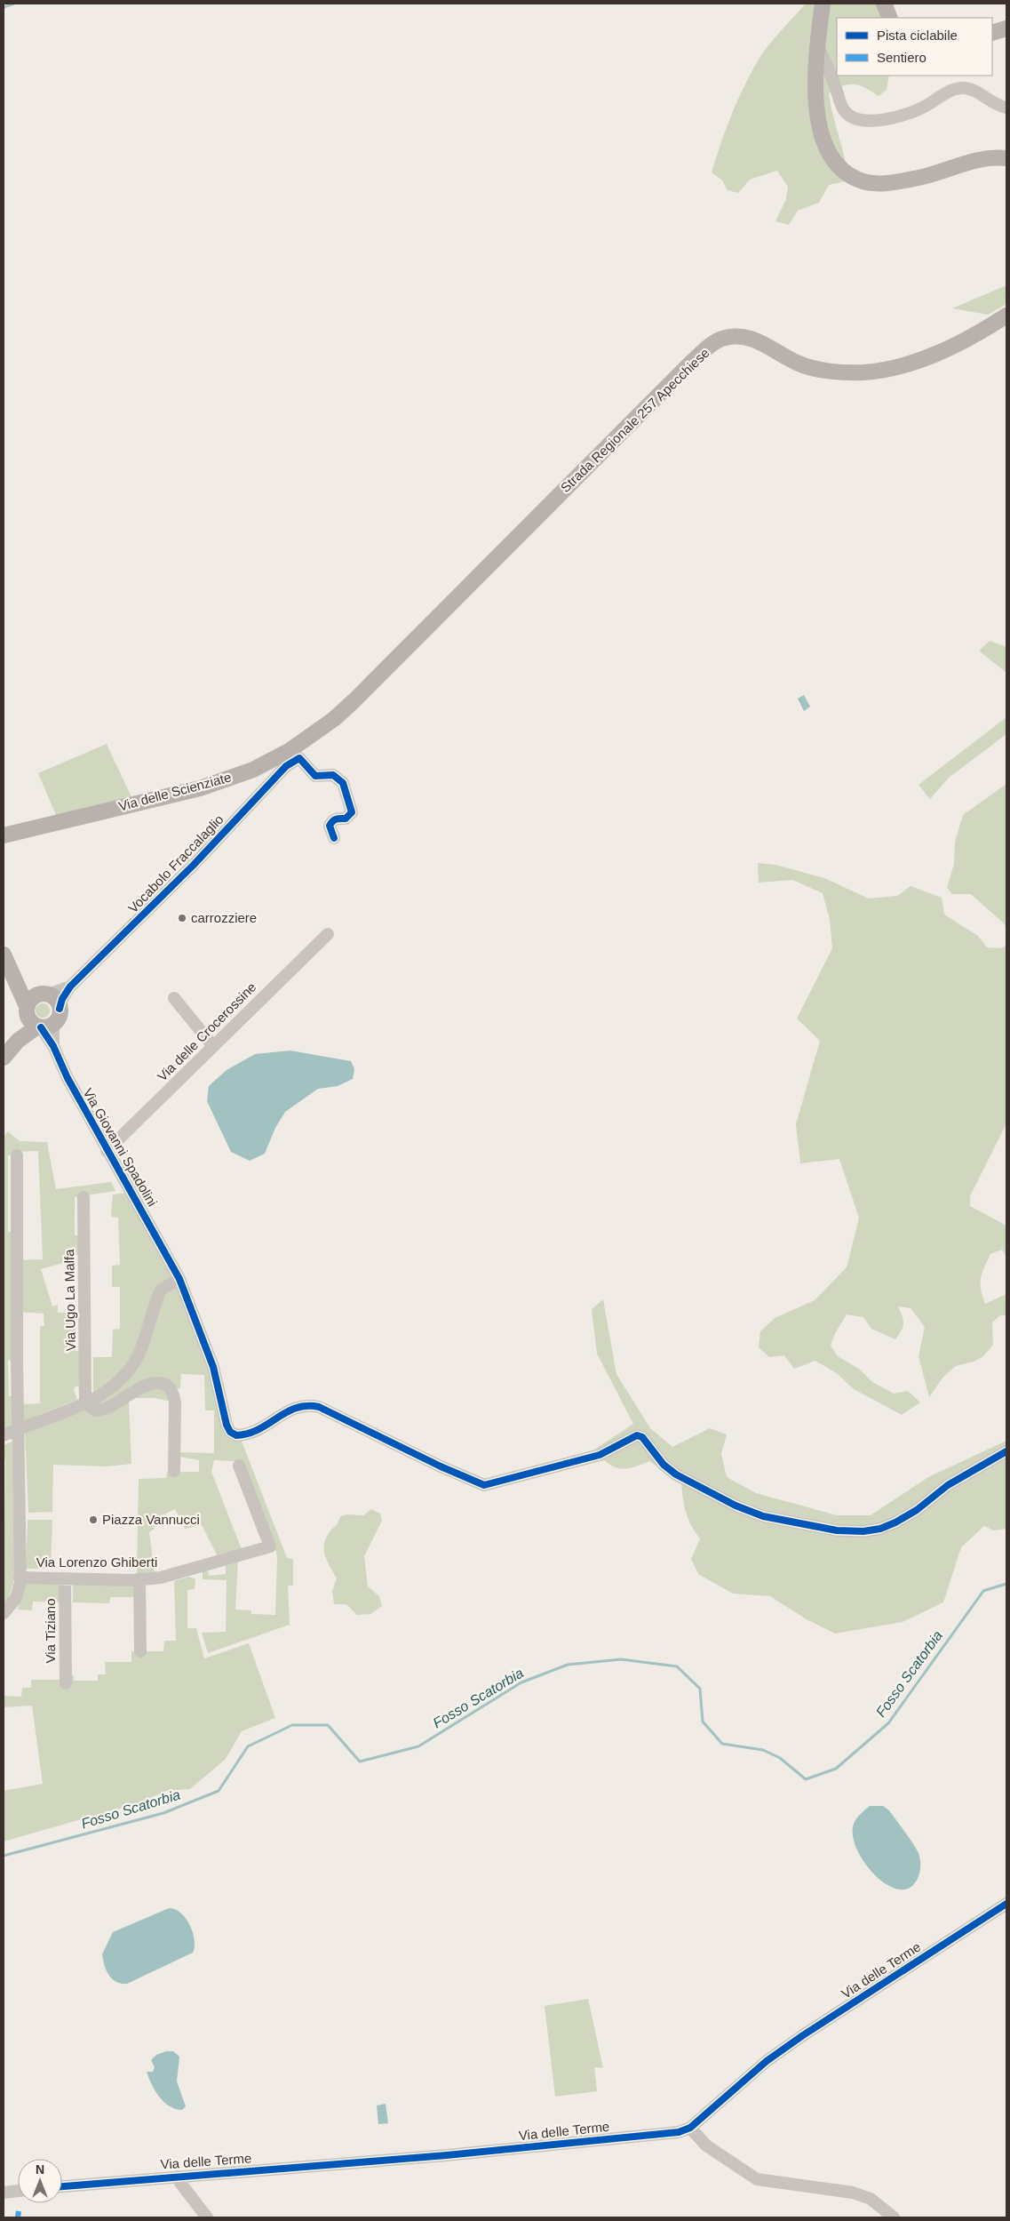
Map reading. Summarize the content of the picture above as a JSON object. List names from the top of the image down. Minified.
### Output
{"streets":{"main road":["Strada Regionale 257 Apecchiese","Via delle Scienziate"],"street":["Vocabolo Fraccalaglio","Via delle Crocerossine","Via Giovanni Spadolini","Via Ugo La Malfa","Via Lorenzo Ghiberti","Via Tiziano","Via delle Terme"]},"crossings":[["Strada Regionale 257 Apecchiese","Via delle Scienziate"],["Via delle Crocerossine","Via Giovanni Spadolini"],["Via Lorenzo Ghiberti","Via Tiziano"]],"water":["Fosso Scatorbia"],"places":["carrozziere","Piazza Vannucci"],"legend":["Pista ciclabile","Sentiero"],"north":"top"}
